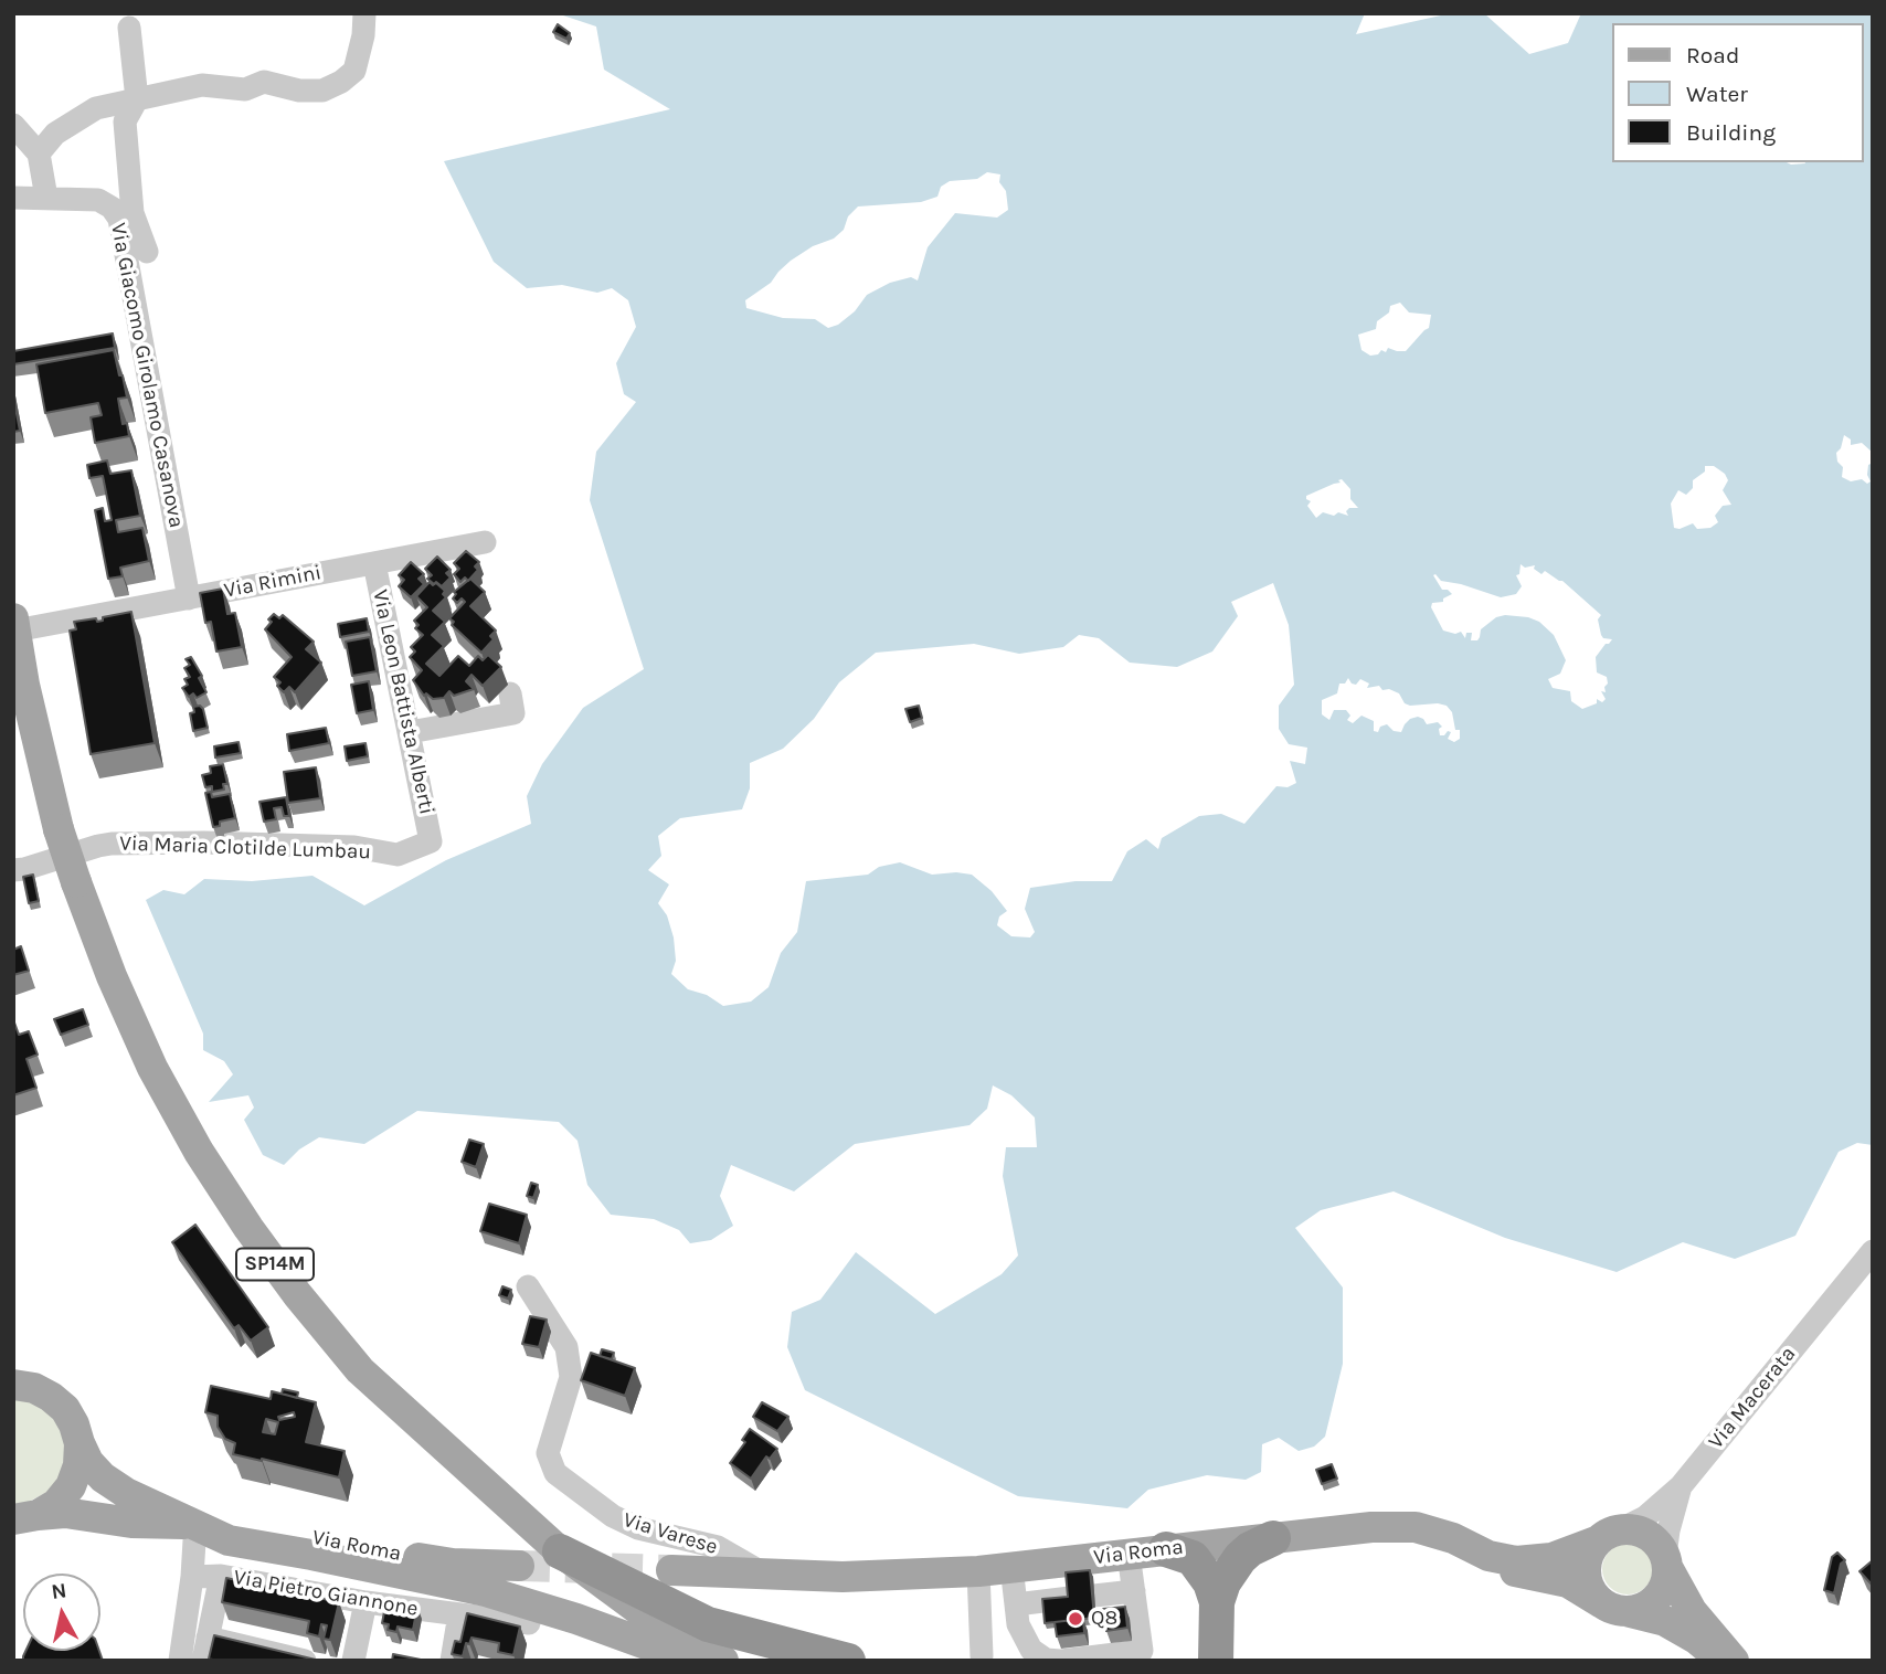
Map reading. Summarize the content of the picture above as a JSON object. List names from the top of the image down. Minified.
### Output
{"streets":{"main road":["SP14M","Via Roma"],"street":["Via Giacomo Girolamo Casanova","Via Rimini","Via Leon Battista Alberti","Via Maria Clotilde Lumbau","Via Macerata","Via Varese","Via Pietro Giannone"]},"crossings":[["Via Giacomo Girolamo Casanova","Via Rimini"],["Via Rimini","Via Leon Battista Alberti"],["Via Rimini","SP14M"],["Via Leon Battista Alberti","Via Maria Clotilde Lumbau"],["Via Macerata","Via Roma"],["Via Varese","Via Roma"]],"places":["Q8"],"legend":["Road","Water","Building"],"north":"top"}
